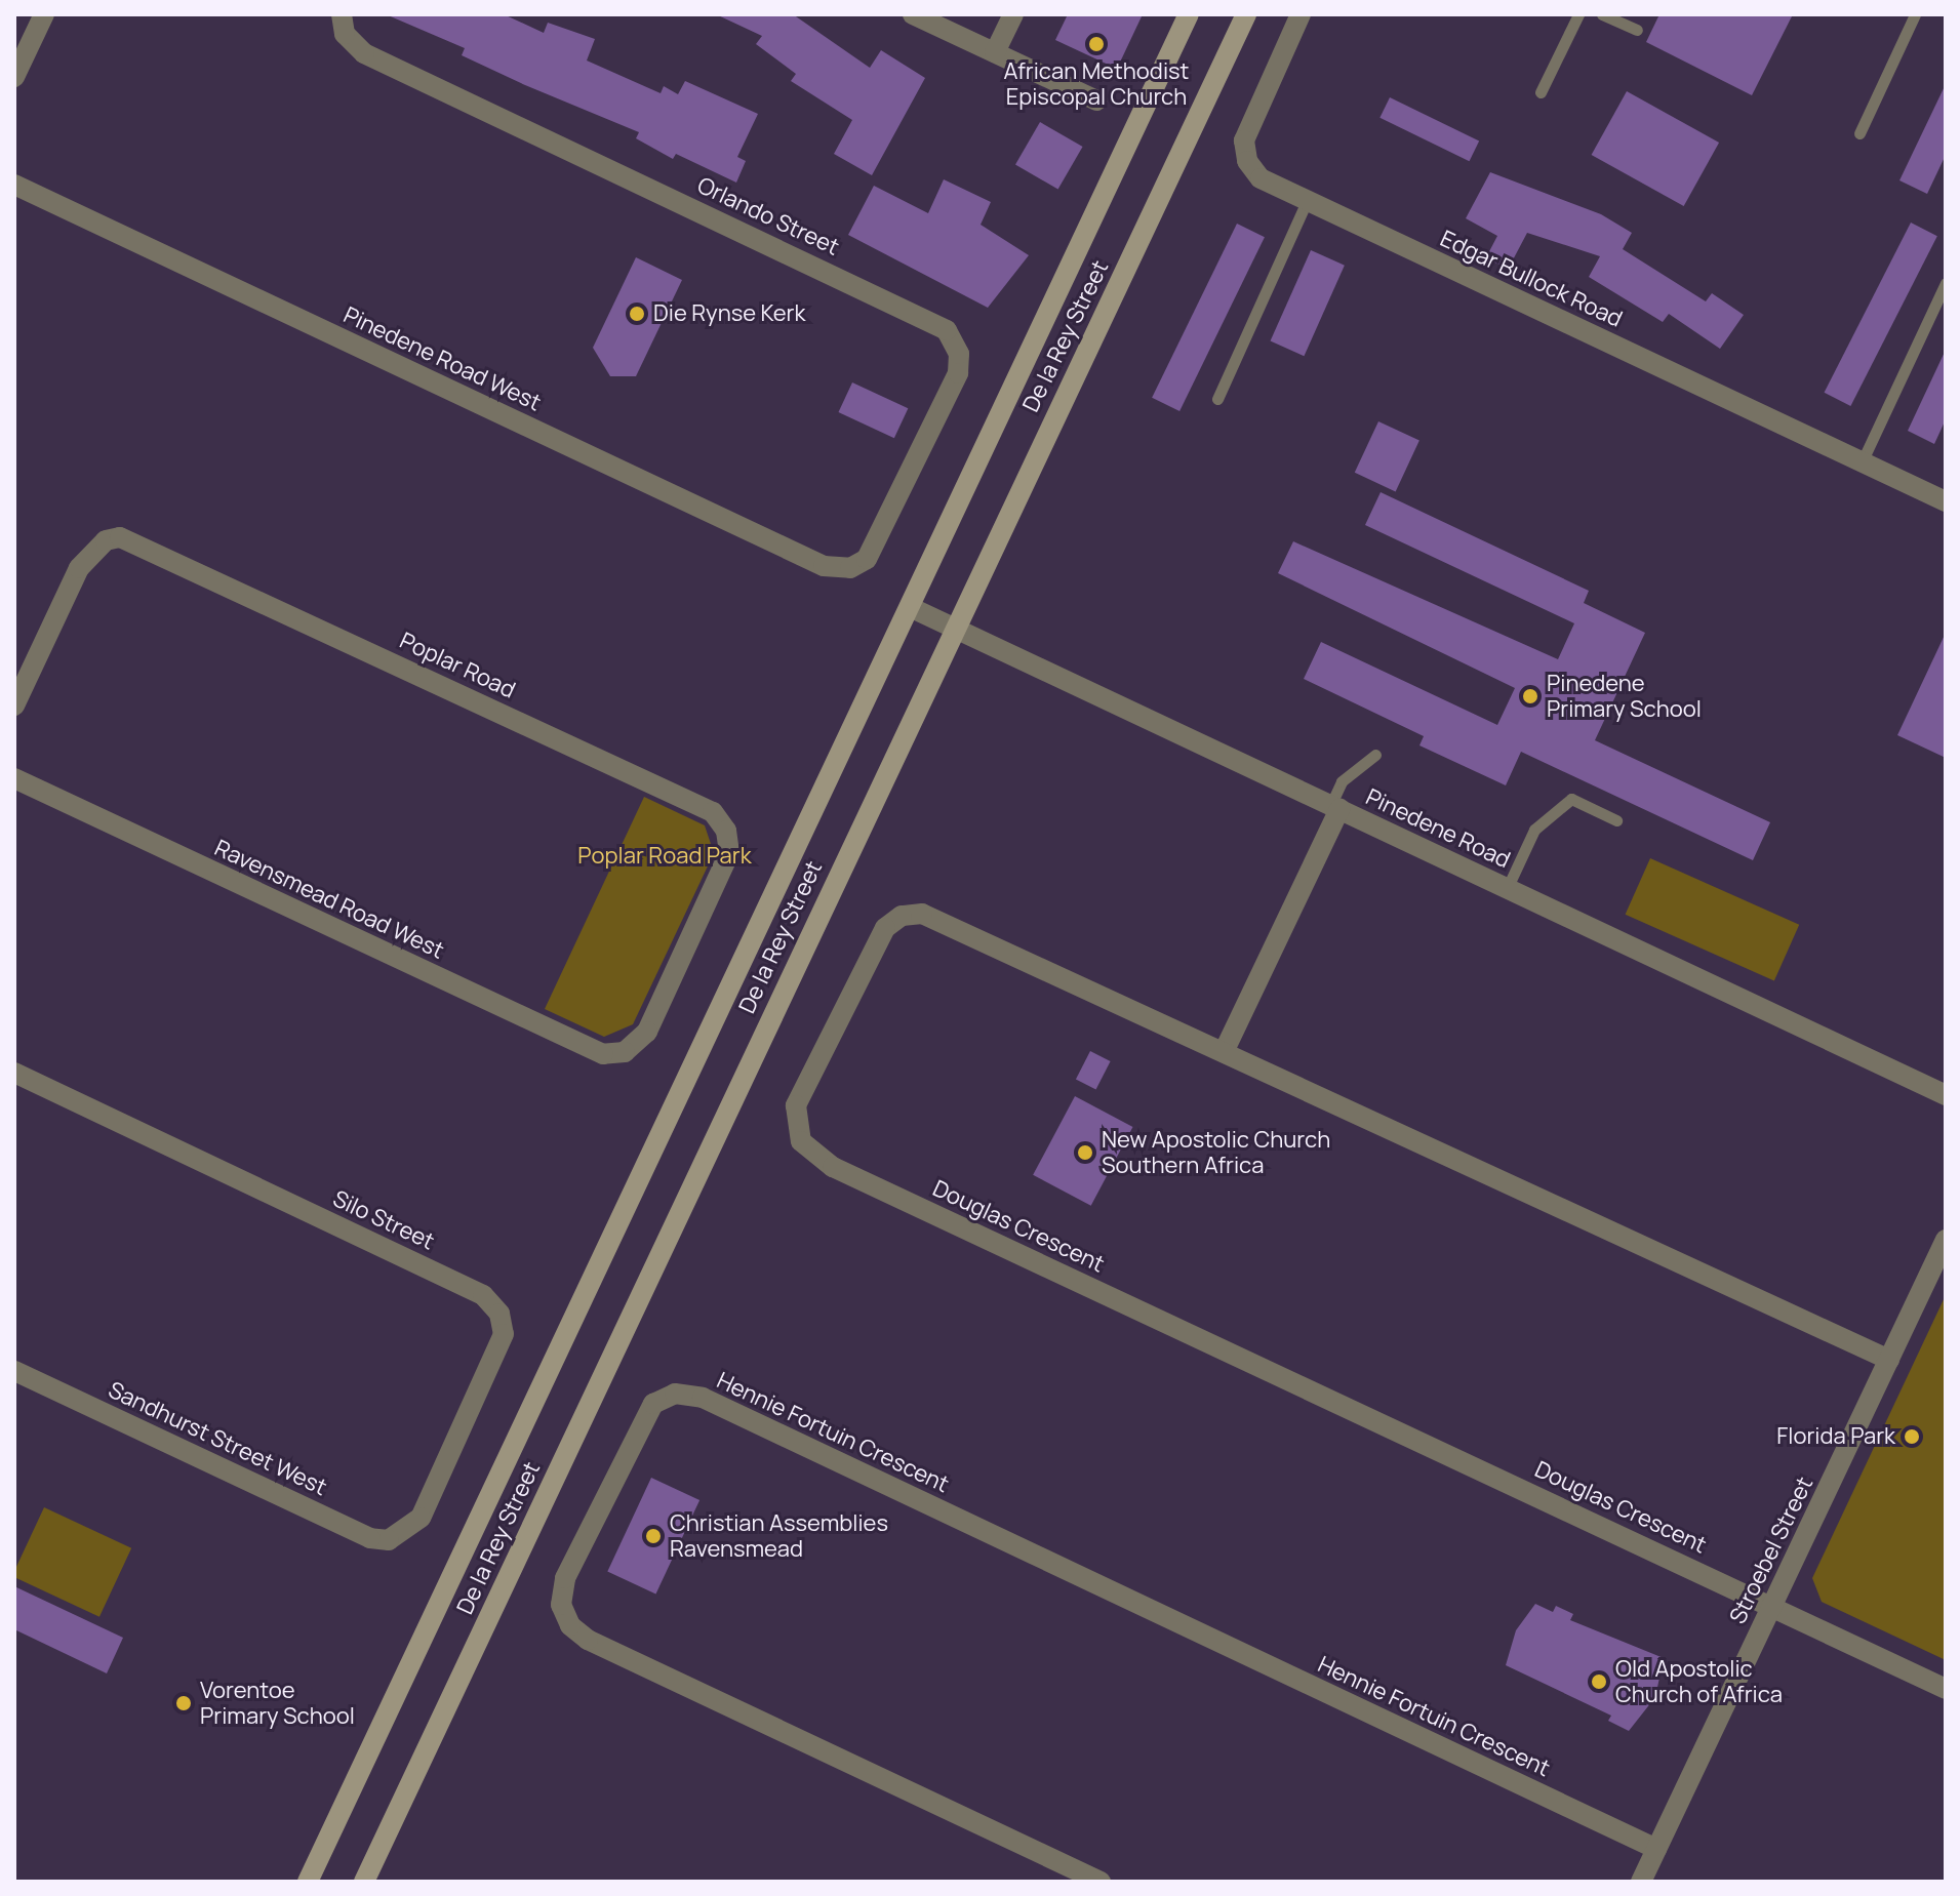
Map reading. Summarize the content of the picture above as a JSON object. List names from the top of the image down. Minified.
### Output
{"streets":{"main road":["De la Rey Street"],"street":["Orlando Street","Edgar Bullock Road","Pinedene Road West","Poplar Road","Pinedene Road","Ravensmead Road West","Silo Street","Douglas Crescent","Hennie Fortuin Crescent","Sandhurst Street West","Stroebel Street"]},"crossings":[["Orlando Street","Pinedene Road West"],["De la Rey Street","Pinedene Road"],["Poplar Road","Ravensmead Road West"],["Silo Street","Sandhurst Street West"],["Douglas Crescent","Stroebel Street"],["Hennie Fortuin Crescent","Stroebel Street"]],"parks":["Poplar Road Park"],"places":["African Methodist Episcopal Church","Die Rynse Kerk","Pinedene Primary School","New Apostolic Church Southern Africa","Florida Park","Christian Assemblies Ravensmead","Old Apostolic Church of Africa","Vorentoe Primary School"]}
